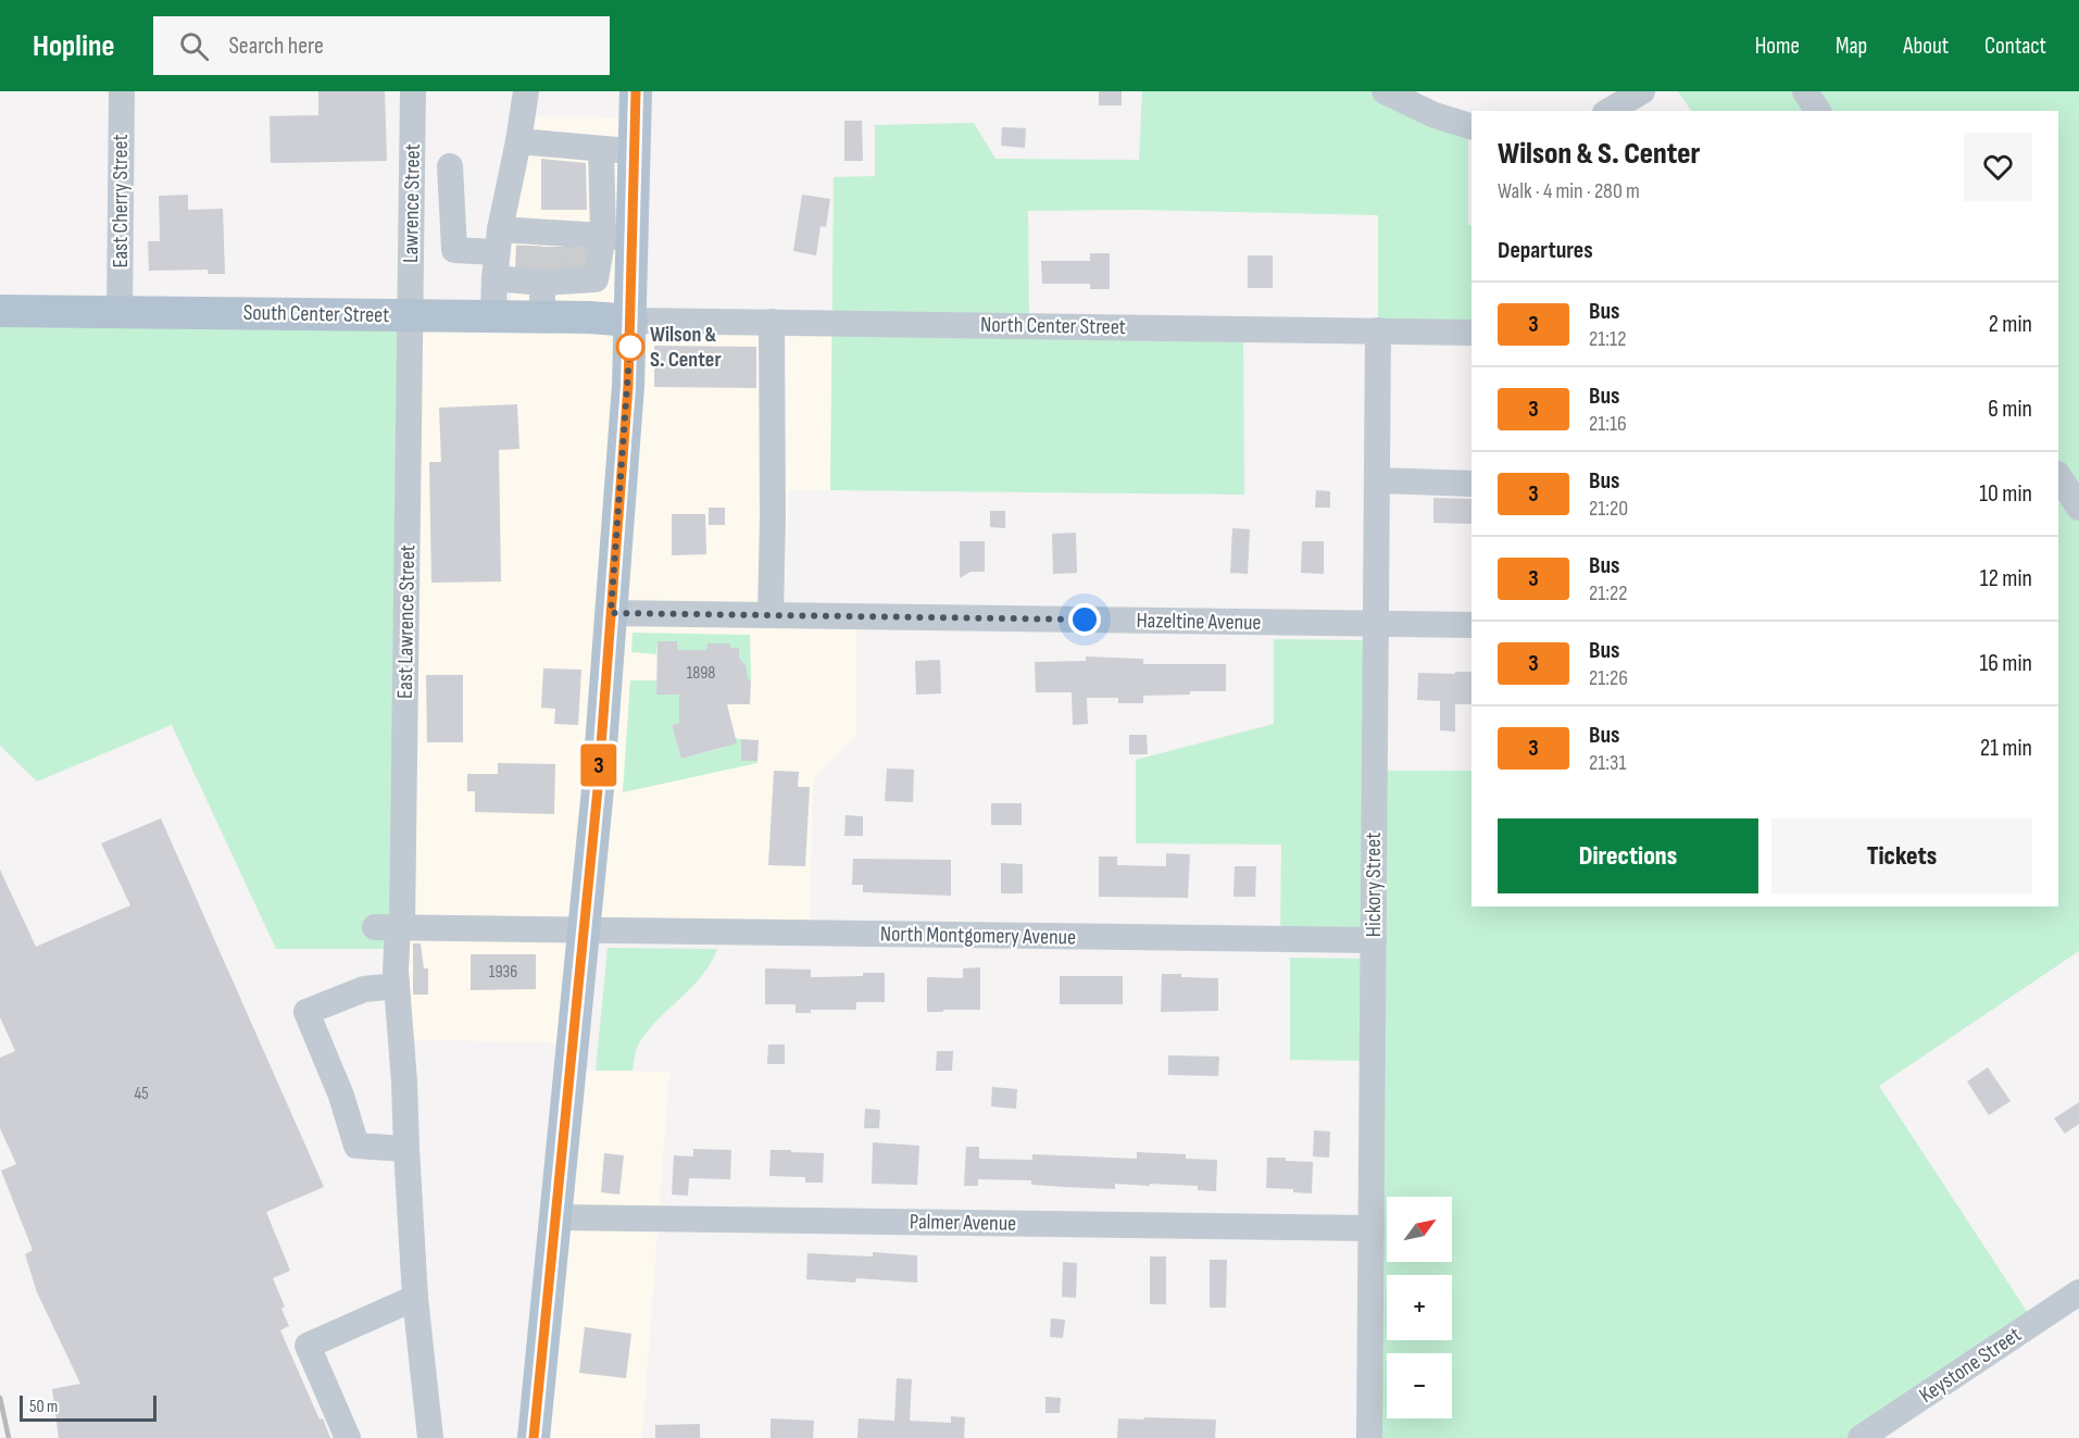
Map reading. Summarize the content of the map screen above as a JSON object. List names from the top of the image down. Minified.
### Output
{"streets":{"main road":["South Center Street"],"street":["East Cherry Street","Lawrence Street","North Center Street","East Lawrence Street","Hazeltine Avenue","Hickory Street","North Montgomery Avenue","Palmer Avenue","Keystone Street"]},"crossings":[["East Cherry Street","South Center Street"],["Lawrence Street","South Center Street"],["Lawrence Street","East Lawrence Street"],["South Center Street","North Center Street"],["South Center Street","East Lawrence Street"],["North Center Street","Hickory Street"],["East Lawrence Street","North Montgomery Avenue"],["Hazeltine Avenue","Hickory Street"],["Hickory Street","North Montgomery Avenue"],["Hickory Street","Palmer Avenue"]],"places":["Wilson & S. Center"],"lines":["bus line 3"],"house_numbers":["1898","1936","45"],"scale_bar":"50 m","north":"top right","page":{"header":"Hopline","search":"Search here","nav":["Home","Map","About","Contact"],"on_map":"3","heading":[["Wilson & S. Center","Walk · 4 min · 280 m"],"Departures"],"list":[{"mark":"3","name":"Bus","note":"21:12","value":"2 min"},{"mark":"3","name":"Bus","note":"21:16","value":"6 min"},{"mark":"3","name":"Bus","note":"21:20","value":"10 min"},{"mark":"3","name":"Bus","note":"21:22","value":"12 min"},{"mark":"3","name":"Bus","note":"21:26","value":"16 min"},{"mark":"3","name":"Bus","note":"21:31","value":"21 min"}],"buttons":["Directions","Tickets"],"map_buttons":["+","−"],"scale":"50 m"}}
